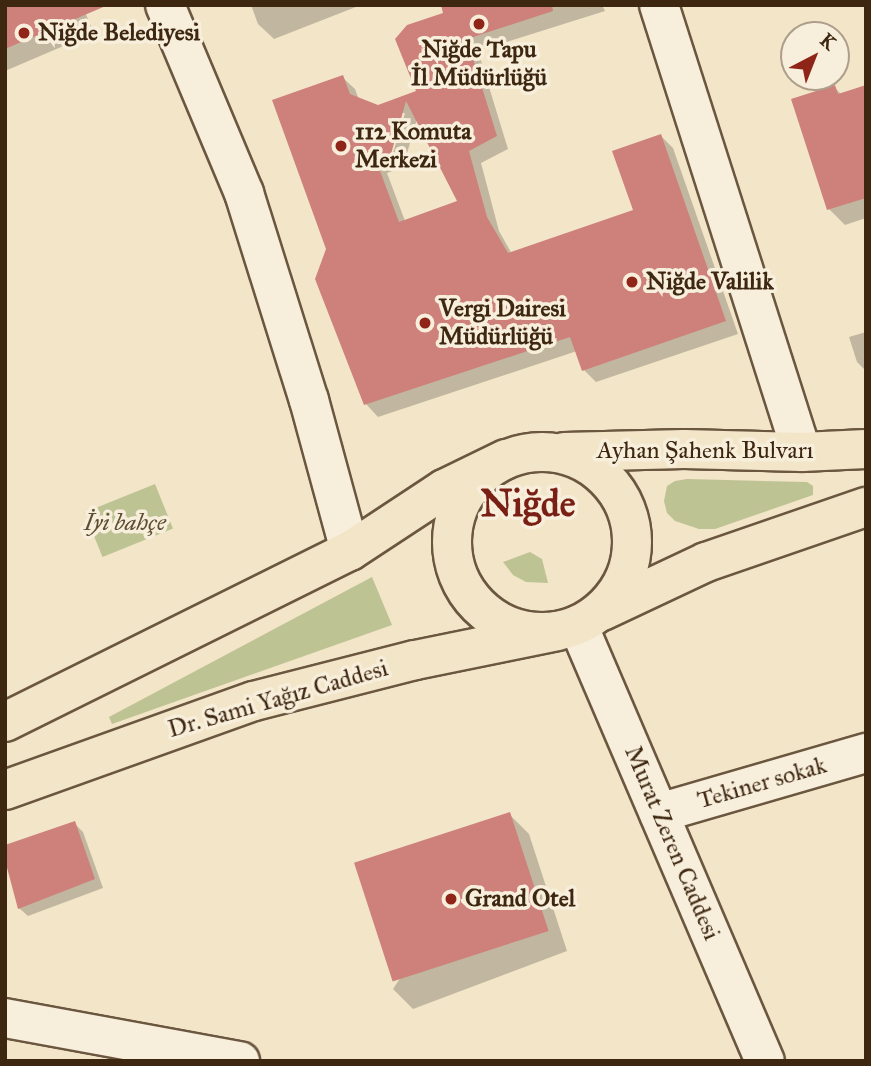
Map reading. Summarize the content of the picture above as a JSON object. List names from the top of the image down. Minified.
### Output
{"streets":{"main road":["Ayhan Şahenk Bulvarı","Dr. Sami Yağız Caddesi"],"street":["Tekiner sokak","Murat Zeren Caddesi"]},"crossings":[["Ayhan Şahenk Bulvarı","Dr. Sami Yağız Caddesi"],["Ayhan Şahenk Bulvarı","Murat Zeren Caddesi"],["Dr. Sami Yağız Caddesi","Murat Zeren Caddesi"],["Tekiner sokak","Murat Zeren Caddesi"]],"districts":["Niğde"],"parks":["İyi bahçe"],"places":["Niğde Tapu İl Müdürlüğü","Niğde Belediyesi","112 Komuta Merkezi","Niğde Valilik","Vergi Dairesi Müdürlüğü","Grand Otel"],"north":"top right"}
